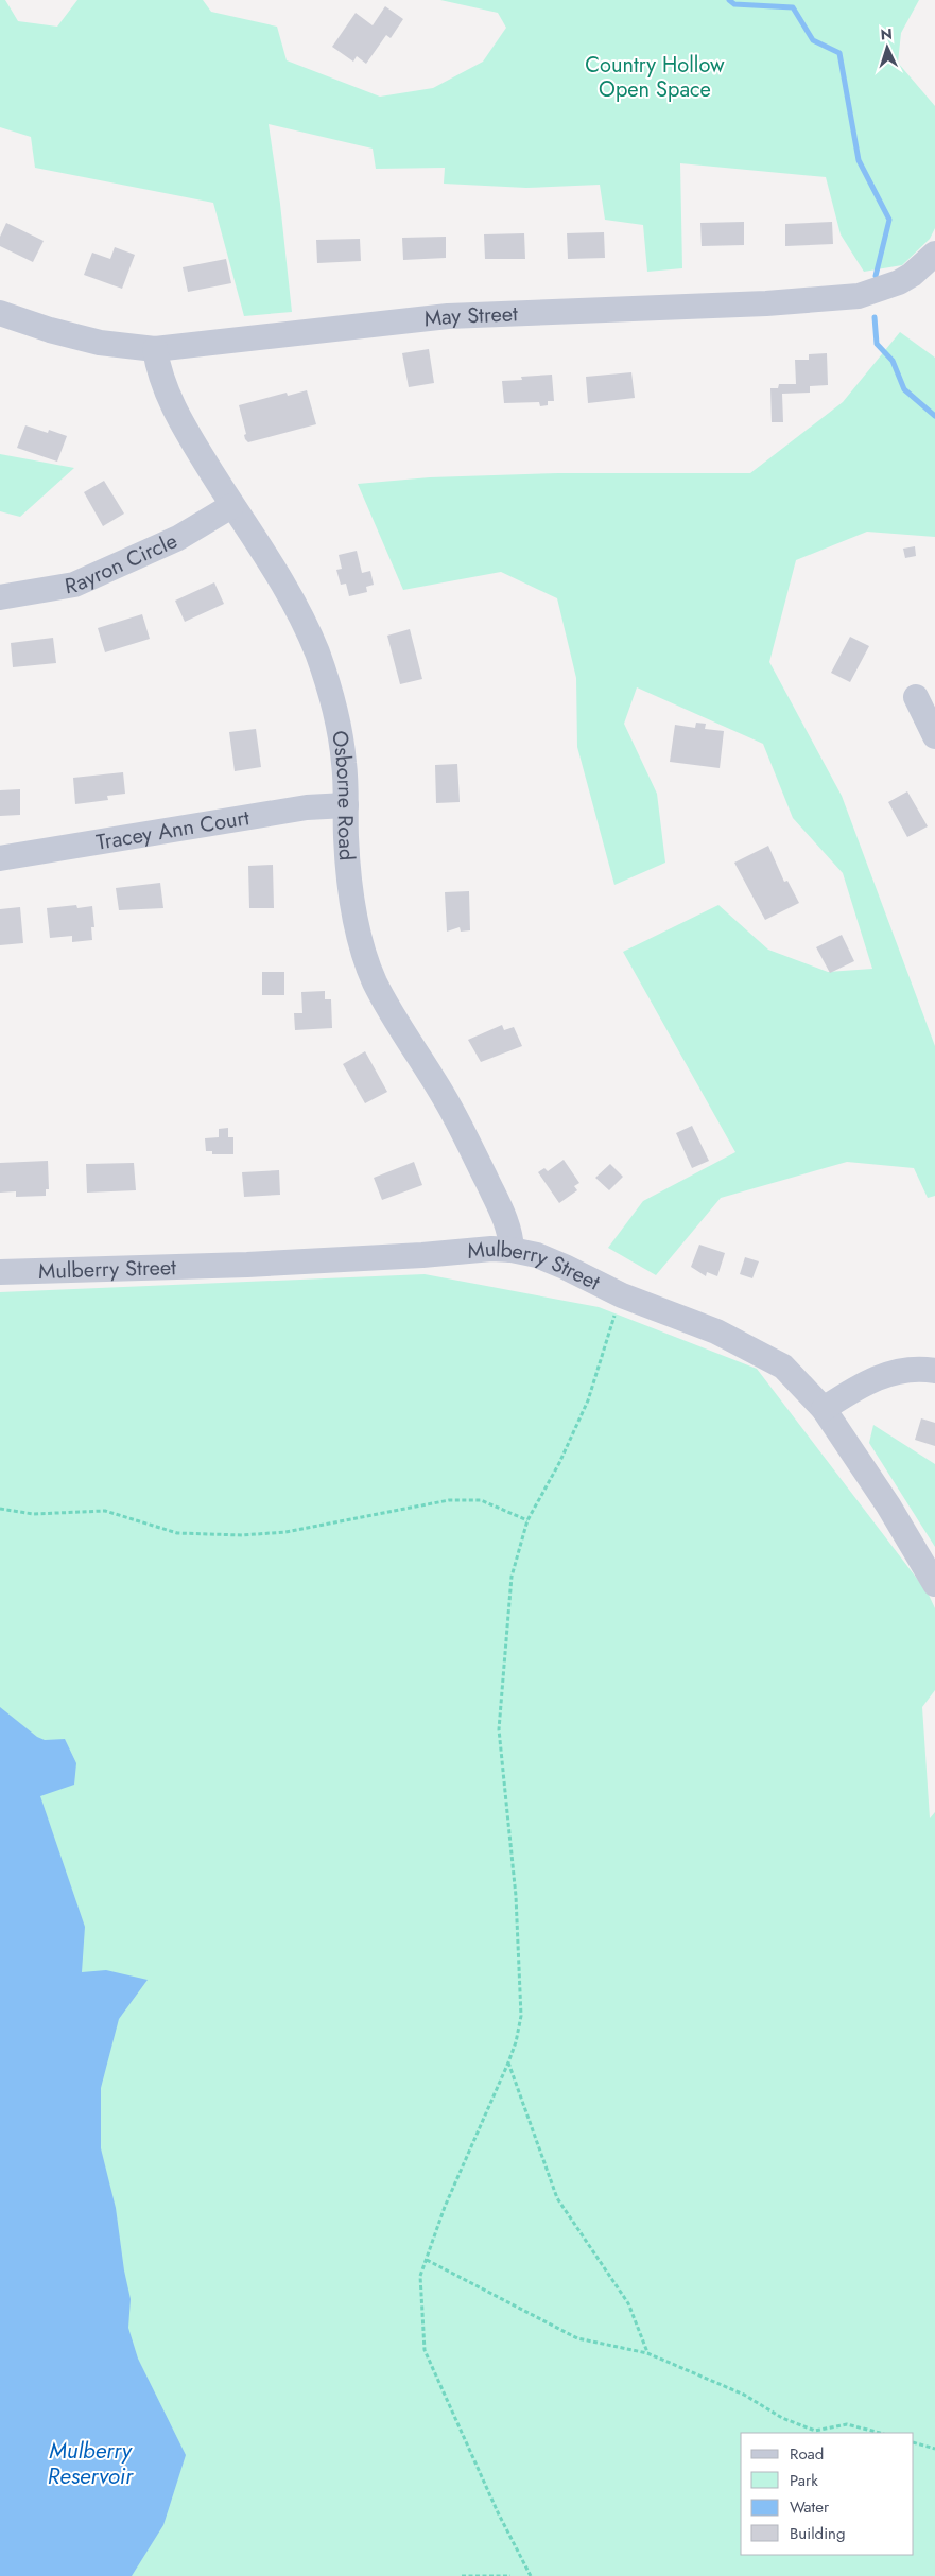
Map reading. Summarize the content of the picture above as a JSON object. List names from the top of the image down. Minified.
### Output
{"streets":{"street":["May Street","Rayron Circle","Osborne Road","Tracey Ann Court","Mulberry Street"]},"crossings":[["May Street","Osborne Road"],["Rayron Circle","Osborne Road"],["Osborne Road","Tracey Ann Court"],["Osborne Road","Mulberry Street"]],"water":["Mulberry Reservoir"],"parks":["Country Hollow Open Space"],"legend":["Road","Park","Water","Building"],"north":"top"}
